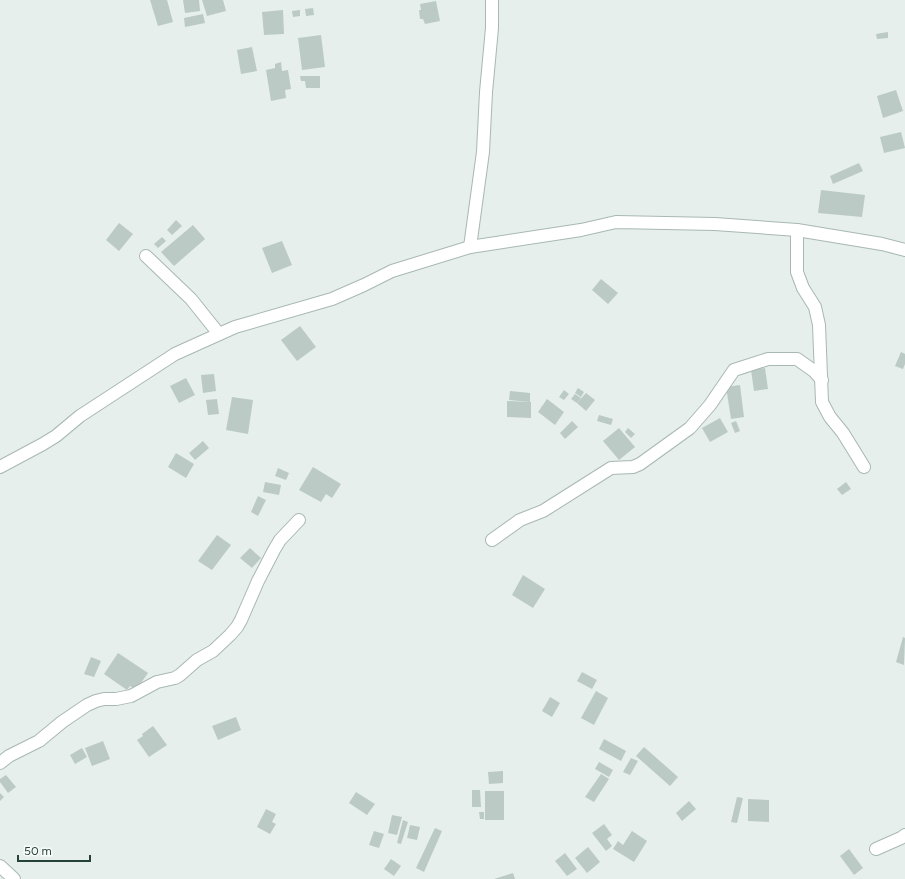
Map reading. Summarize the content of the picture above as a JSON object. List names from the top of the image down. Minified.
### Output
{"scale_bar":"50 m"}
